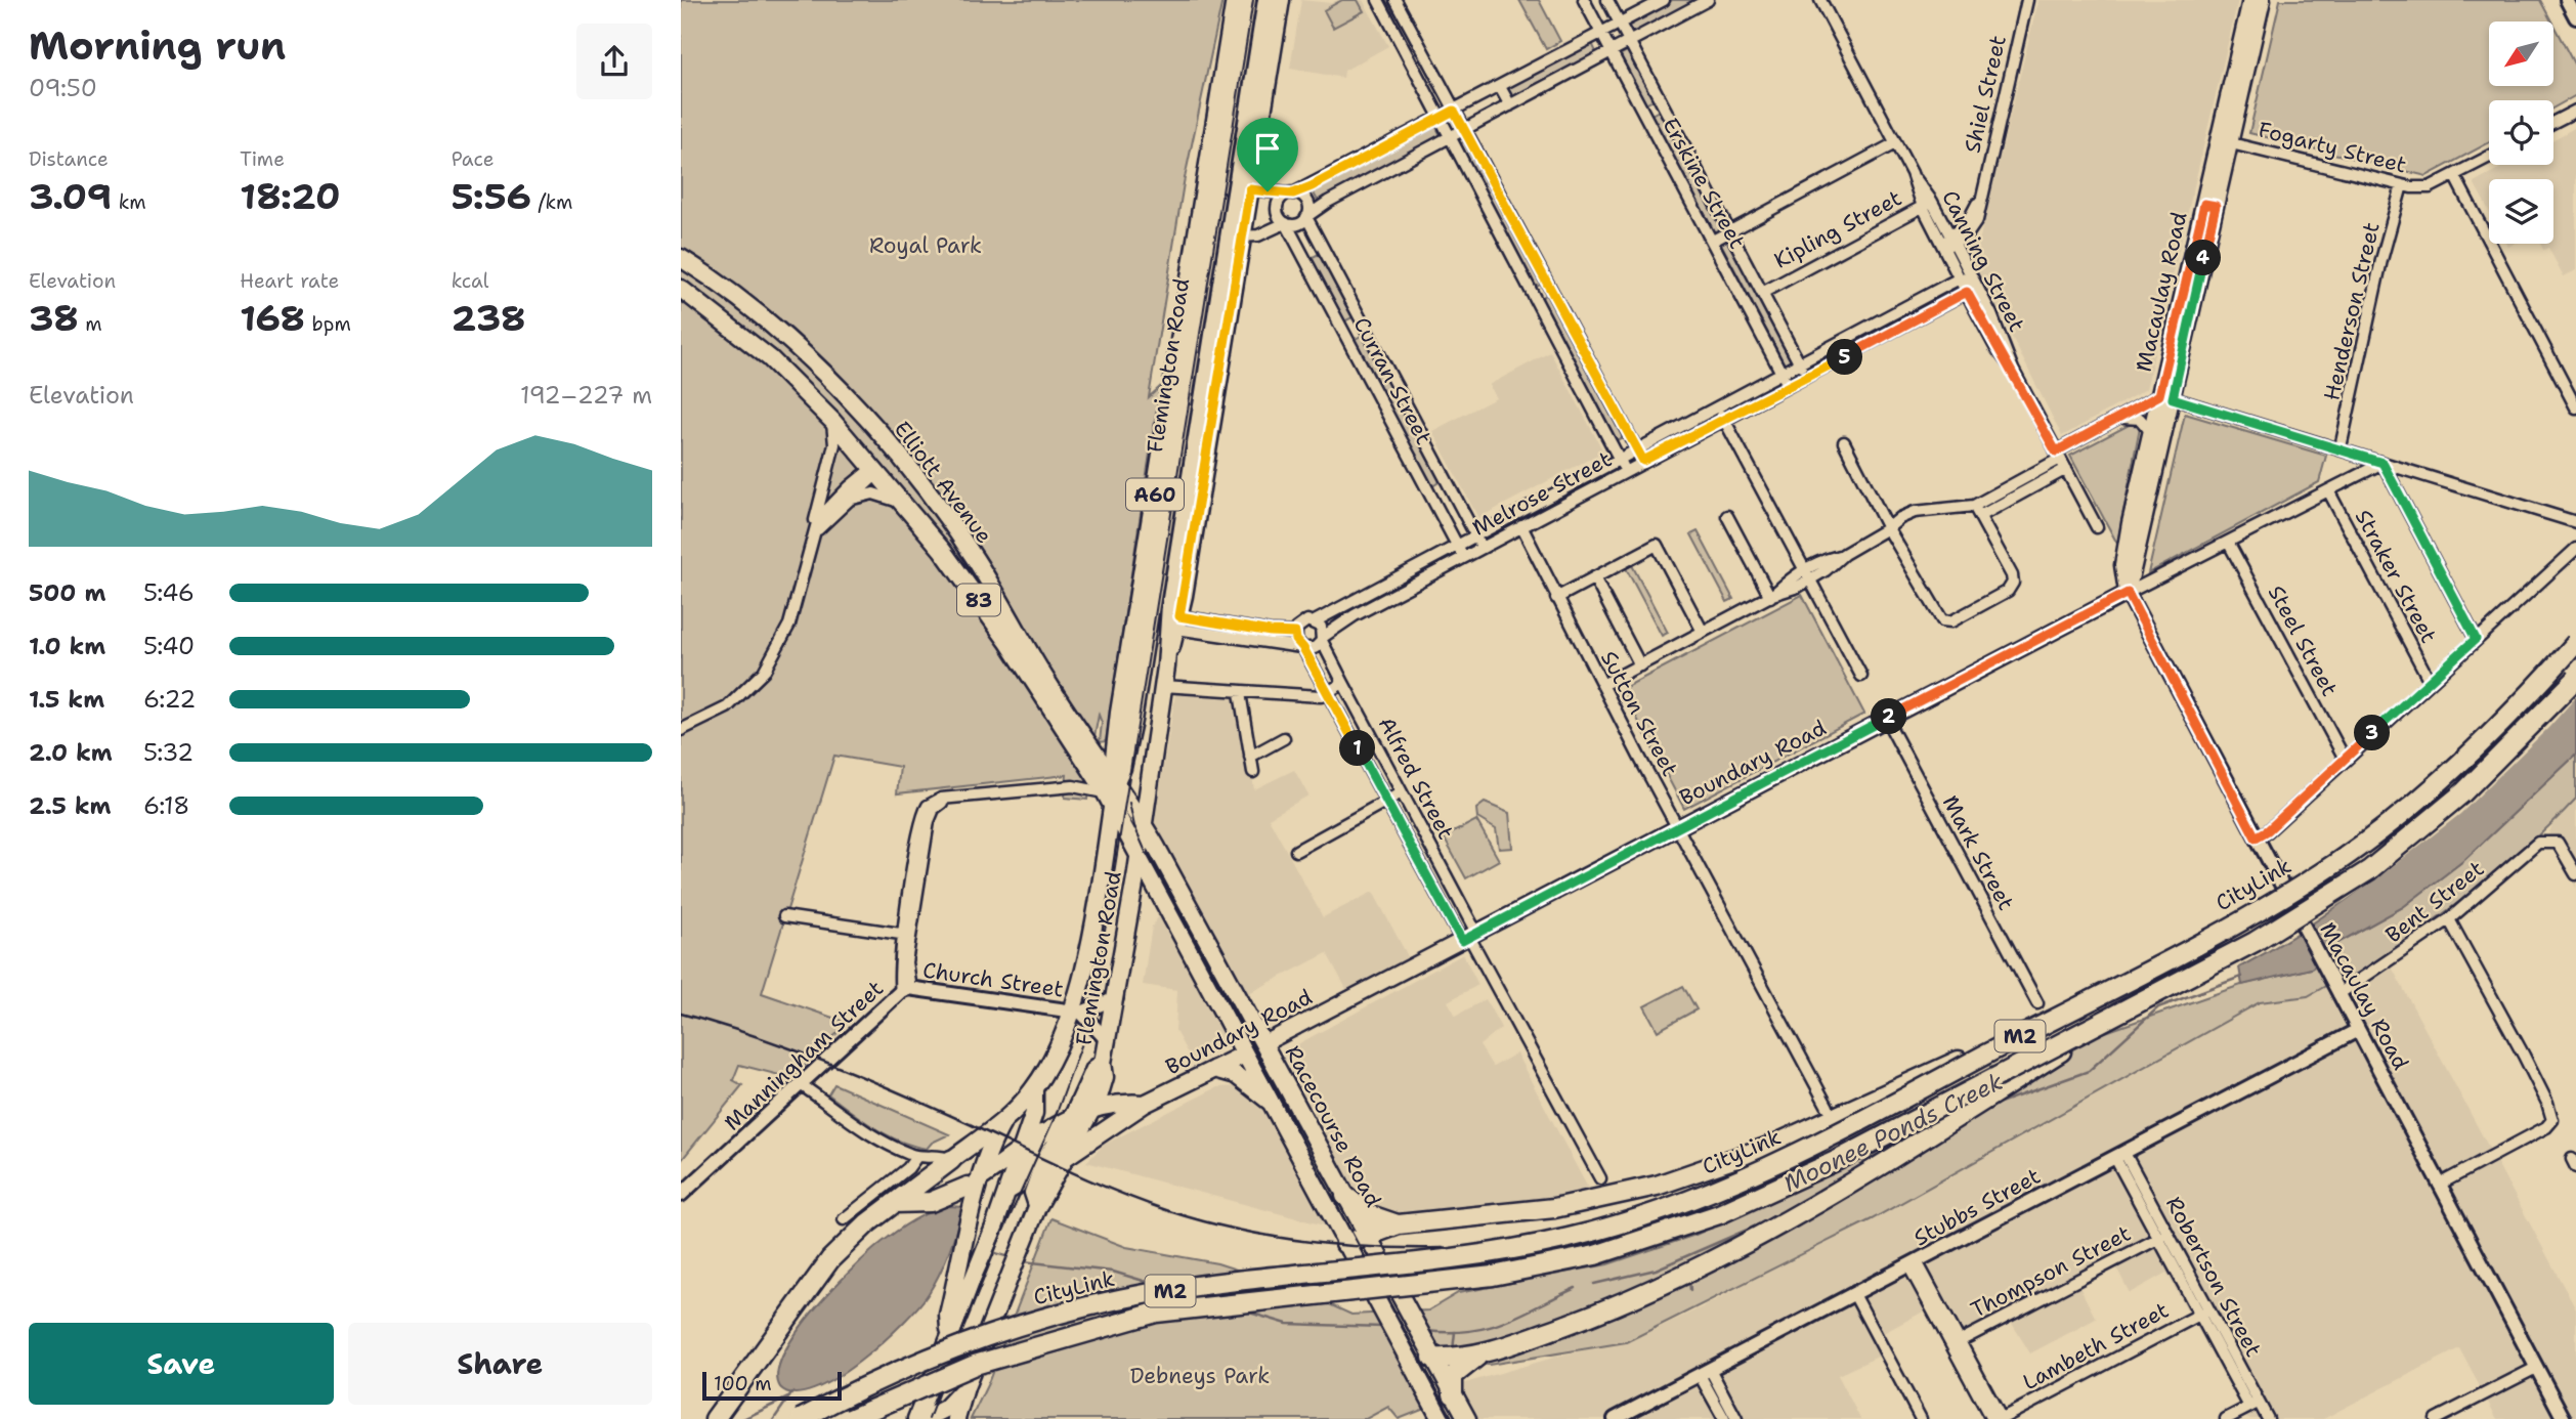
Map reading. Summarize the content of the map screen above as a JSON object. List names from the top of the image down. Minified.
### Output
{"streets":{"highway":["CityLink","M2"],"main road":["Macaulay Road","Flemington Road","Elliott Avenue","A60","83","Boundary Road","Racecourse Road"],"street":["Shiel Street","Fogarty Street","Erskine Street","Kipling Street","Canning Street","Henderson Street","Curran Street","Melrose Street","Straker Street","Steel Street","Sutton Street","Alfred Street","Mark Street","Bent Street","Church Street","Manningham Street","Stubbs Street","Thompson Street","Robertson Street","Lambeth Street"]},"crossings":[["Shiel Street","Canning Street"],["Fogarty Street","Macaulay Road"],["Fogarty Street","Henderson Street"],["Erskine Street","Kipling Street"],["Erskine Street","Melrose Street"],["Kipling Street","Canning Street"],["Canning Street","Melrose Street"],["Macaulay Road","Boundary Road"],["Macaulay Road","Bent Street"],["Macaulay Road","Stubbs Street"],["Flemington Road","Elliott Avenue"],["Flemington Road","A60"],["Flemington Road","Boundary Road"],["Flemington Road","Church Street"],["Flemington Road","Manningham Street"],["Flemington Road","Racecourse Road"],["Curran Street","Melrose Street"],["Elliott Avenue","Manningham Street"],["Elliott Avenue","Racecourse Road"],["Melrose Street","Sutton Street"],["Melrose Street","Alfred Street"],["A60","Boundary Road"],["Straker Street","Boundary Road"],["Steel Street","Boundary Road"],["Sutton Street","Boundary Road"],["Boundary Road","Alfred Street"],["Boundary Road","Mark Street"],["Boundary Road","Racecourse Road"],["Church Street","Manningham Street"],["Manningham Street","Racecourse Road"],["Stubbs Street","Robertson Street"],["Thompson Street","Robertson Street"],["Robertson Street","Lambeth Street"]],"water":["Moonee Ponds Creek"],"parks":["Royal Park","Debneys Park"],"scale_bar":"100 m","north":"bottom left","page":{"heading":["Morning run","09:50"],"stats":[["Distance","3.09 km"],["Time","18:20"],["Pace","5:56 /km"],["Elevation","38 m"],["Heart rate","168 bpm"],["kcal","238"]],"pins":["4","5","2","3","1"],"chart":["Elevation","192–227 m"],"list":[{"name":"500 m","note":"5:46"},{"name":"1.0 km","note":"5:40"},{"name":"1.5 km","note":"6:22"},{"name":"2.0 km","note":"5:32"},{"name":"2.5 km","note":"6:18"}],"buttons":["Save","Share"],"scale":"100 m"}}
